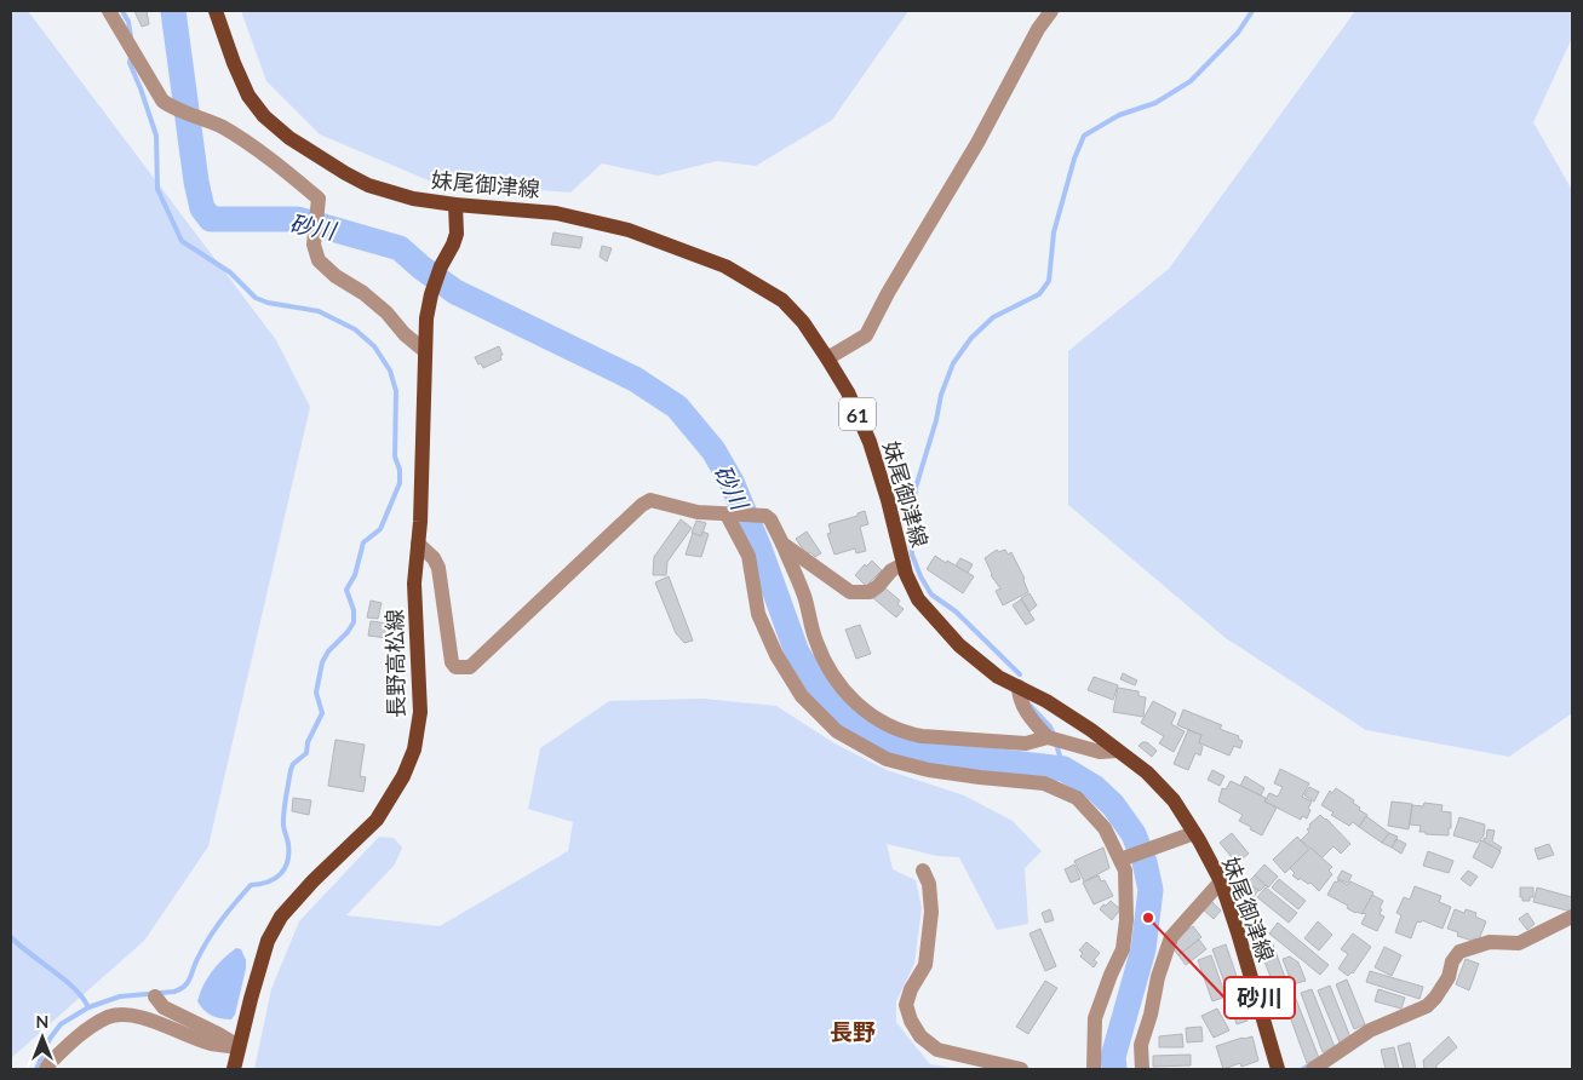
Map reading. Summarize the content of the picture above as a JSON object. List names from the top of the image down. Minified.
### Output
{"streets":{"main road":["妹尾御津線","61","長野高松線"]},"crossings":[["妹尾御津線","長野高松線"]],"districts":["長野"],"water":["砂川"],"places":["砂川"],"north":"top"}
